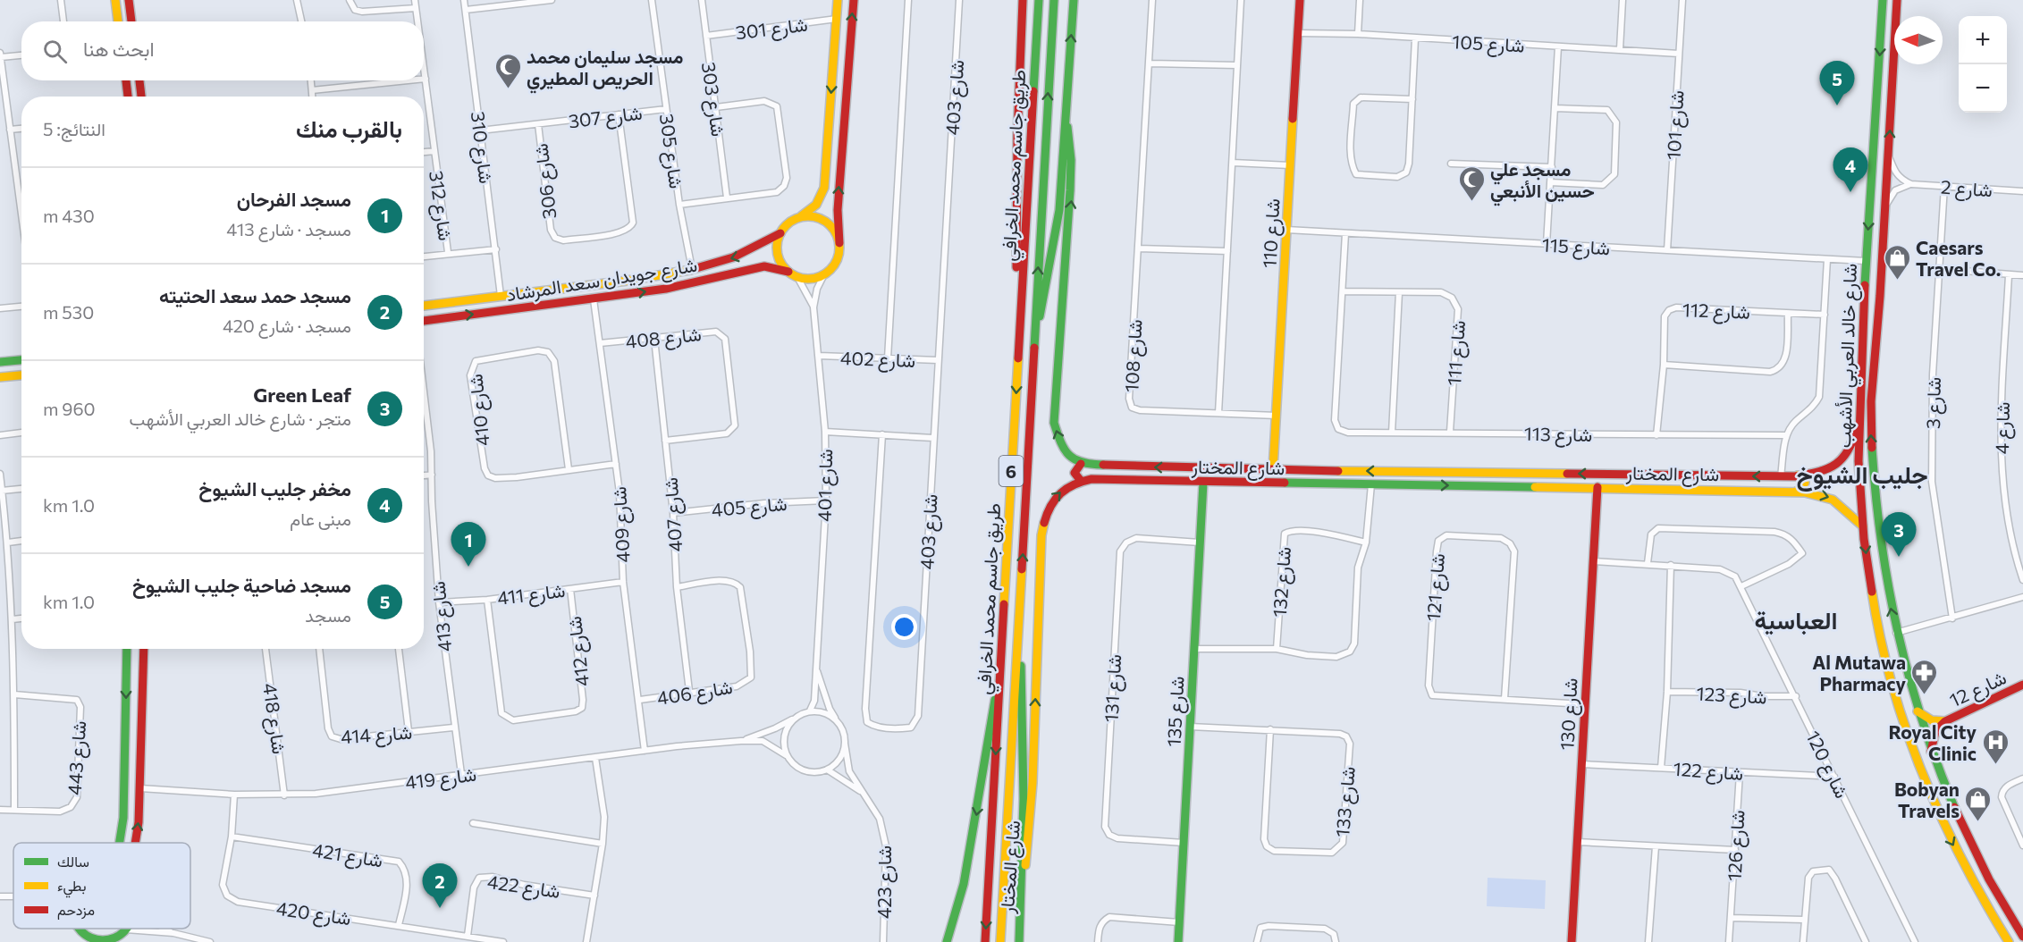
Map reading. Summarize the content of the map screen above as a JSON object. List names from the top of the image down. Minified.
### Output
{"streets":{"main road":["طريق جاسم محمد الخرافي","شارع 110","شارع جويدان سعد المرشاد","شارع خالد العربي الأشهب","شارع المختار","6","شارع 12","شارع 135","شارع 130"],"street":["شارع 301","شارع 105","شارع 403","شارع 303","شارع 307","شارع 101","شارع 310","شارع 305","شارع 306","شارع 2","شارع 312","شارع 115","شارع 112","شارع 408","شارع 111","شارع 108","شارع 402","شارع 3","شارع 410","شارع 4","شارع 113","شارع 401","شارع 405","شارع 407","شارع 409","شارع 132","شارع 121","شارع 411","شارع 413","شارع 412","شارع 131","شارع 406","شارع 123","شارع 418","شارع 414","شارع 443","شارع 120","شارع 122","شارع 419","شارع 133","شارع 126","شارع 421","شارع 423","شارع 422","شارع 420"]},"crossings":[["شارع 301","شارع 303"],["شارع 105","شارع 101"],["شارع 105","شارع 110"],["شارع 403","شارع 402"],["شارع 307","شارع 310"],["شارع 307","شارع 305"],["شارع 307","شارع 306"],["شارع 101","شارع 115"],["شارع 310","شارع جويدان سعد المرشاد"],["شارع 305","شارع جويدان سعد المرشاد"],["شارع 2","شارع 3"],["شارع 110","شارع 115"],["شارع 110","شارع 108"],["شارع 110","شارع المختار"],["شارع 115","شارع خالد العربي الأشهب"],["شارع 115","شارع 113"],["شارع جويدان سعد المرشاد","شارع 401"],["شارع جويدان سعد المرشاد","شارع 409"],["شارع 112","شارع 113"],["شارع 408","شارع 407"],["شارع 408","شارع 409"],["شارع 111","شارع 113"],["شارع خالد العربي الأشهب","شارع المختار"],["شارع خالد العربي الأشهب","شارع 12"],["شارع 402","شارع 401"],["شارع 410","شارع 409"],["شارع المختار","شارع 135"],["شارع المختار","شارع 130"],["شارع 401","شارع 405"],["شارع 401","شارع 419"],["شارع 401","شارع 423"],["شارع 405","شارع 407"],["شارع 407","شارع 406"],["شارع 409","شارع 411"],["شارع 409","شارع 406"],["شارع 409","شارع 419"],["شارع 121","شارع 130"],["شارع 411","شارع 413"],["شارع 411","شارع 412"],["شارع 413","شارع 414"],["شارع 413","شارع 419"],["شارع 131","شارع 135"],["شارع 123","شارع 120"],["شارع 135","شارع 133"],["شارع 130","شارع 120"],["شارع 130","شارع 122"],["شارع 418","شارع 419"],["شارع 120","شارع 122"],["شارع 122","شارع 126"],["شارع 419","شارع 423"],["شارع 419","شارع 420"],["شارع 421","شارع 420"],["شارع 422","شارع 420"]],"districts":["جليب الشيوخ","العباسية"],"places":{"mosque":["مسجد سليمان محمد الحريص المطيري","مسجد علي حسين الأنبعي"],"shop":["Caesars Travel Co.","Bobyan Travels"],"pharmacy":["Al Mutawa Pharmacy"],"hospital":["Royal City Clinic"]},"legend":["سالك","بطيء","مزدحم"],"north":"left","page":{"map_buttons":["+","−"],"search":"ابحث هنا","pins":["5","4","3","1","2"],"heading":["بالقرب منك","النتائج: 5"],"list":[{"mark":"1","name":"مسجد الفرحان","note":"مسجد · شارع 413","value":"430 m"},{"mark":"2","name":"مسجد حمد سعد الحتيته","note":"مسجد · شارع 420","value":"530 m"},{"mark":"3","name":"Green Leaf","note":"متجر · شارع خالد العربي الأشهب","value":"960 m"},{"mark":"4","name":"مخفر جليب الشيوخ","note":"مبنى عام","value":"1.0 km"},{"mark":"5","name":"مسجد ضاحية جليب الشيوخ","note":"مسجد","value":"1.0 km"}]}}
